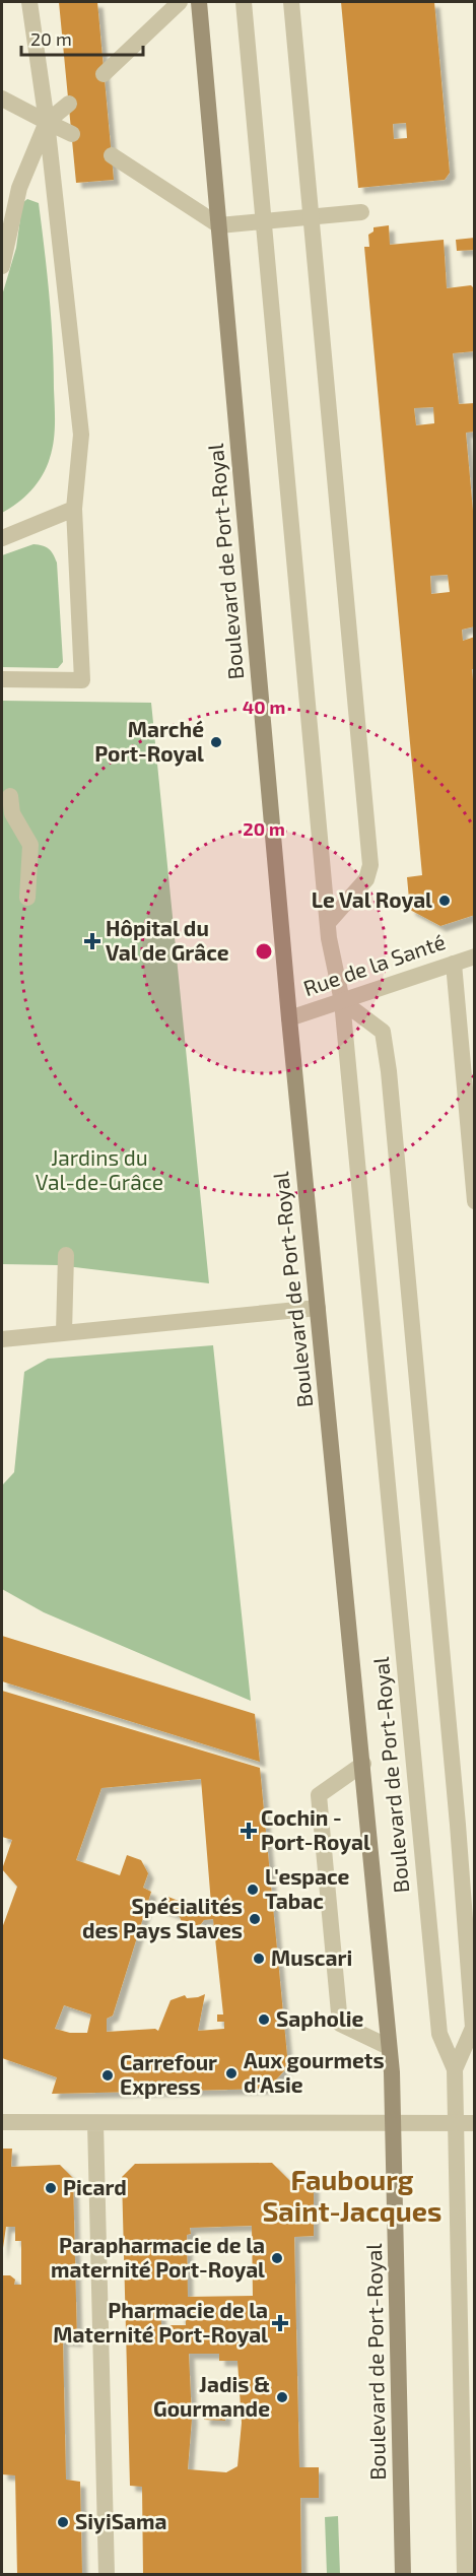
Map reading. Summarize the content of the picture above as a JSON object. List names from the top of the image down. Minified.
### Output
{"streets":{"main road":["Boulevard de Port-Royal"],"street":["Rue de la Santé"]},"crossings":[["Boulevard de Port-Royal","Rue de la Santé"]],"districts":["Faubourg Saint-Jacques"],"parks":["Jardins du Val-de-Grâce"],"places":{"other":["Marché Port-Royal","Le Val Royal","L'espace Tabac","Spécialités des Pays Slaves","Muscari","Sapholie","Aux gourmets d'Asie","Carrefour Express","Picard","Parapharmacie de la maternité Port-Royal","Jadis & Gourmande","SiyiSama"],"health":["Hôpital du Val de Grâce","Cochin - Port-Royal","Pharmacie de la Maternité Port-Royal"]},"scale_bar":"20 m","rings":["40 m","20 m"]}
